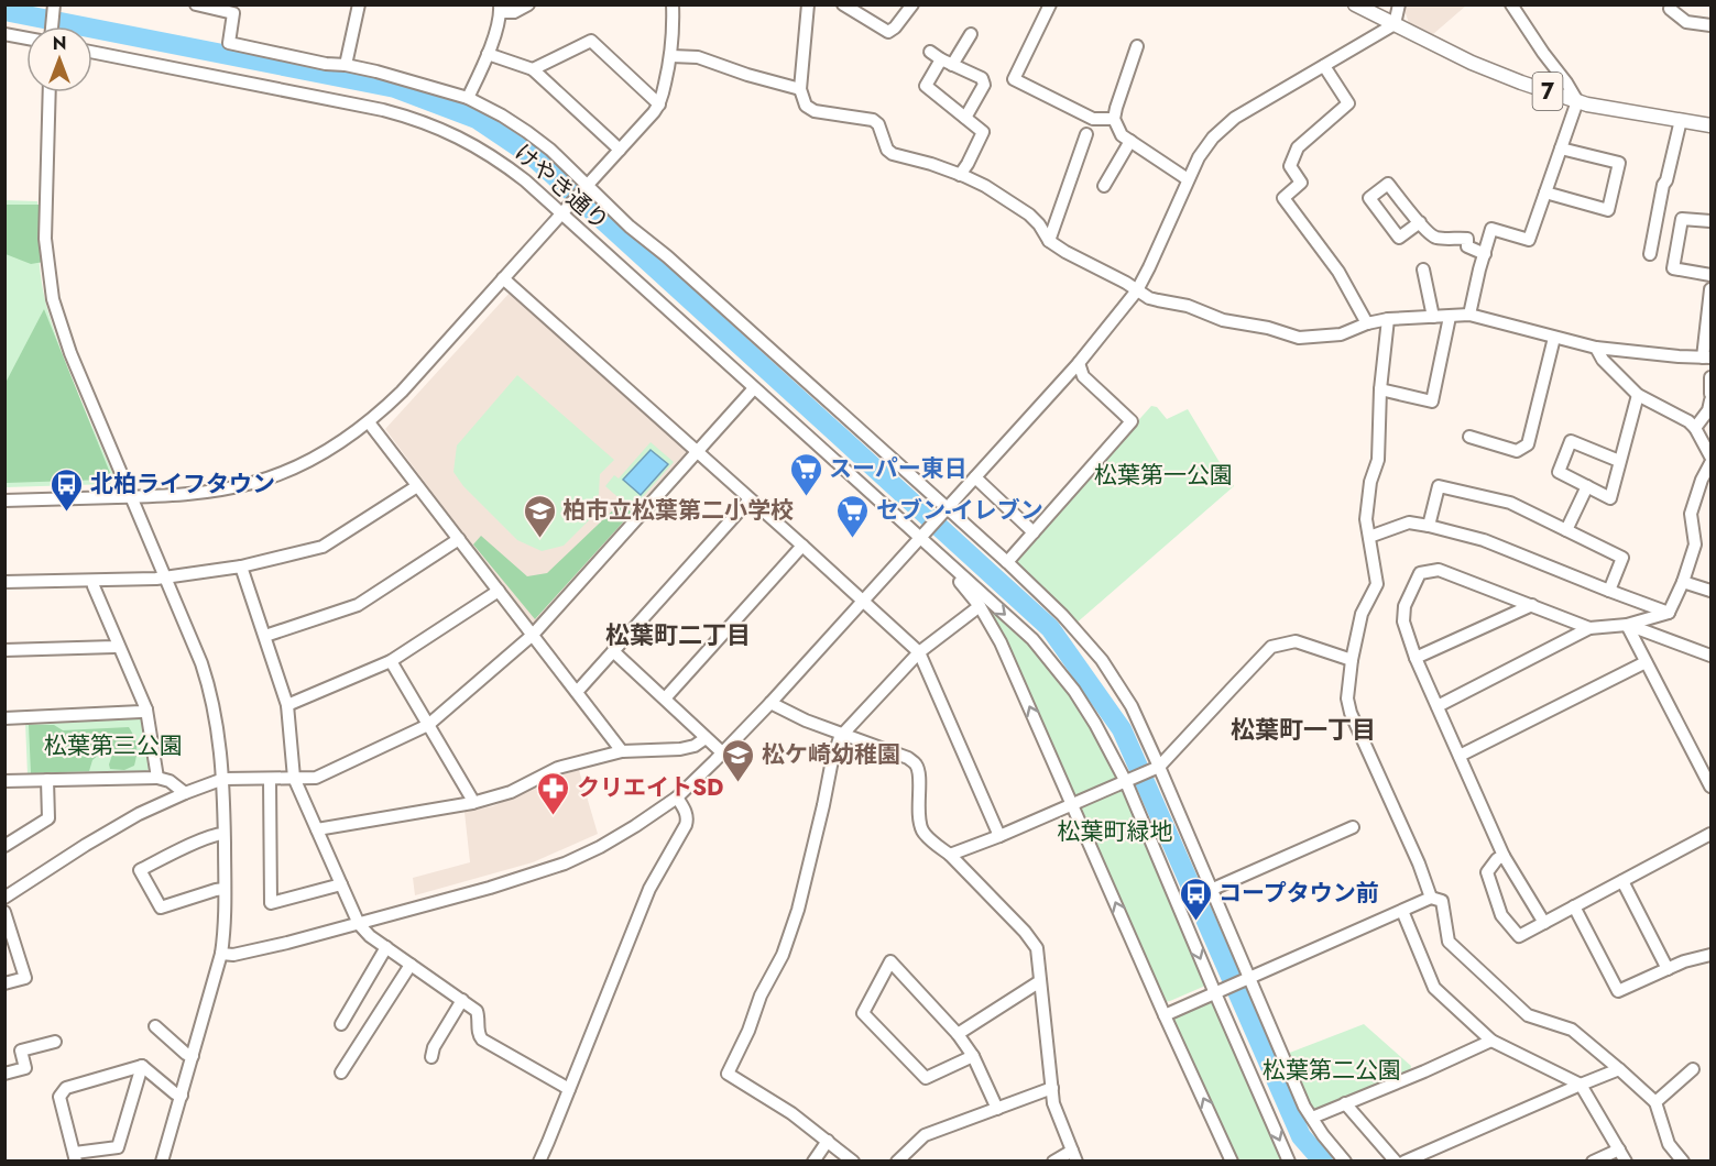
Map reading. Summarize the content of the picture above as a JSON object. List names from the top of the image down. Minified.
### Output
{"streets":{"main road":["7"],"street":["けやき通り"]},"districts":["松葉町二丁目","松葉町一丁目"],"parks":["松葉第一公園","松葉第三公園","松葉町緑地","松葉第二公園"],"places":{"supermarket":["スーパー東日","セブン-イレブン"],"bus stop":["北柏ライフタウン","コープタウン前"],"school or university":["柏市立松葉第二小学校","松ケ崎幼稚園"],"pharmacy":["クリエイトSD"]},"north":"top"}
